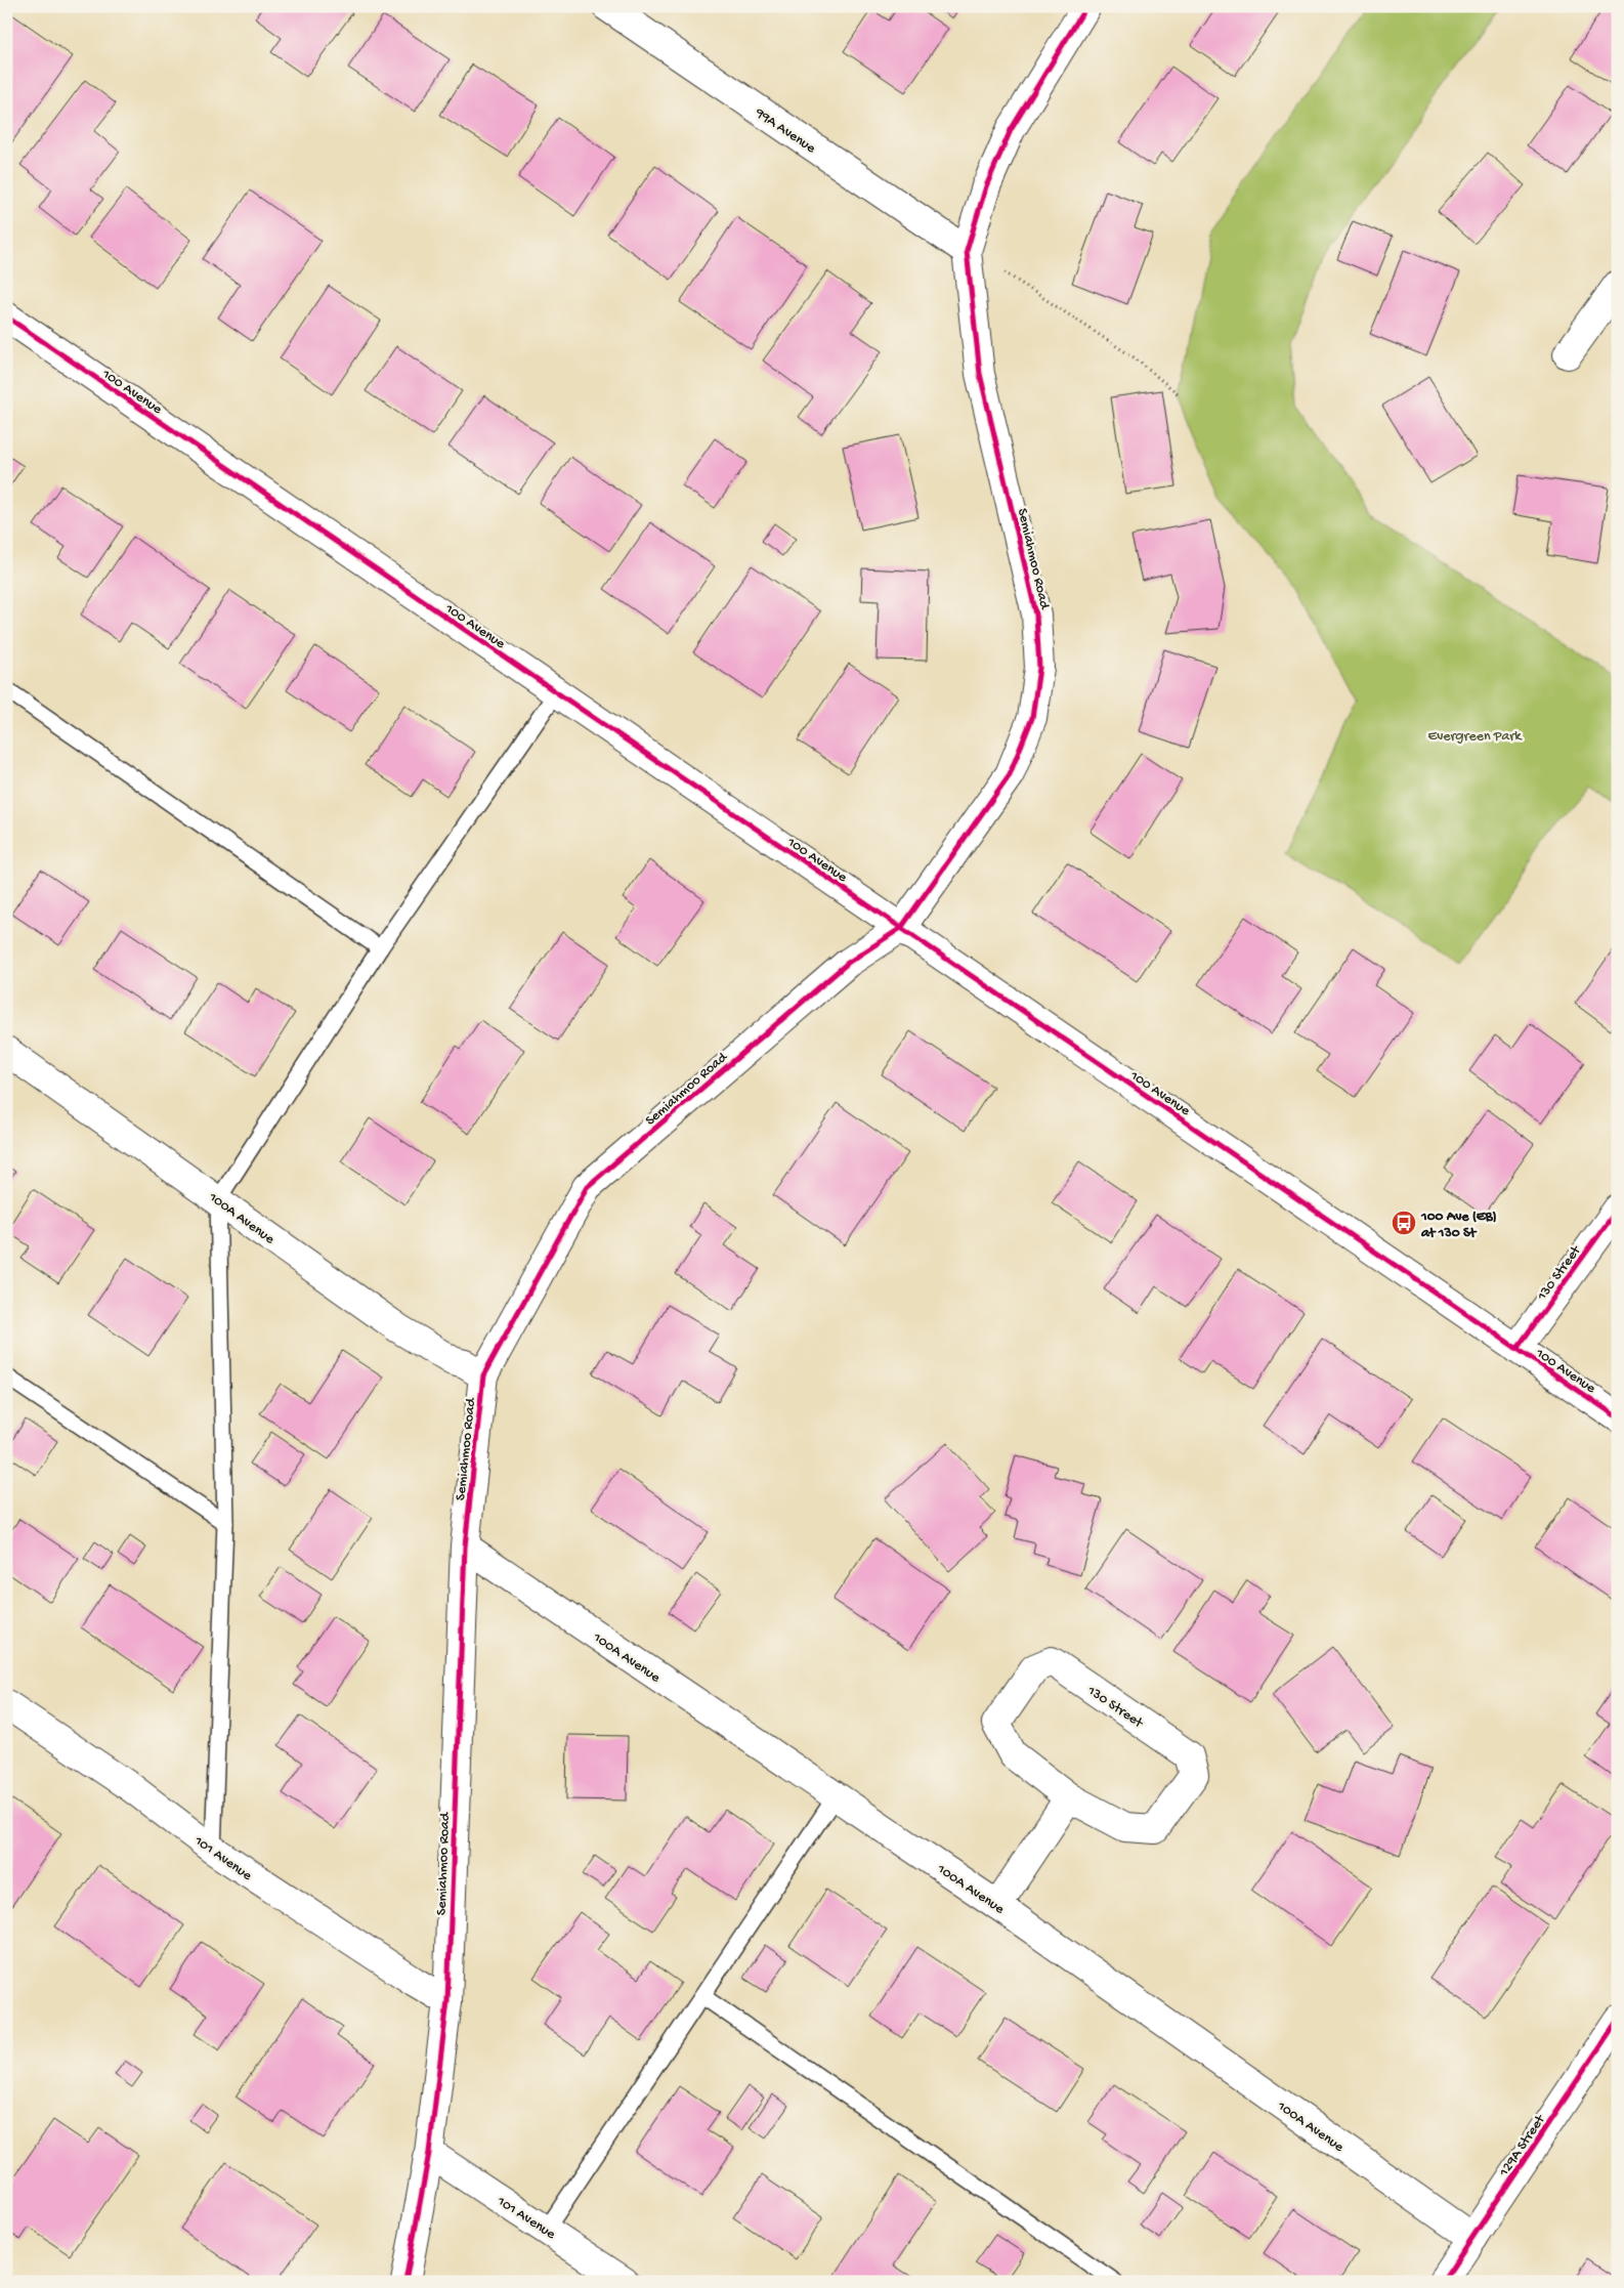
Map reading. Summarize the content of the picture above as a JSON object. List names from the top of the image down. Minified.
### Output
{"streets":{"street":["99A Avenue","100 Avenue","Semiahmoo Road","100A Avenue","130 Street","101 Avenue","129A Street"]},"crossings":[["99A Avenue","Semiahmoo Road"],["100 Avenue","Semiahmoo Road"],["100 Avenue","130 Street"],["Semiahmoo Road","100A Avenue"],["Semiahmoo Road","101 Avenue"],["100A Avenue","129A Street"]],"parks":["Evergreen Park"],"places":{"bus stop":["100 Ave (EB) at 130 St"]}}
